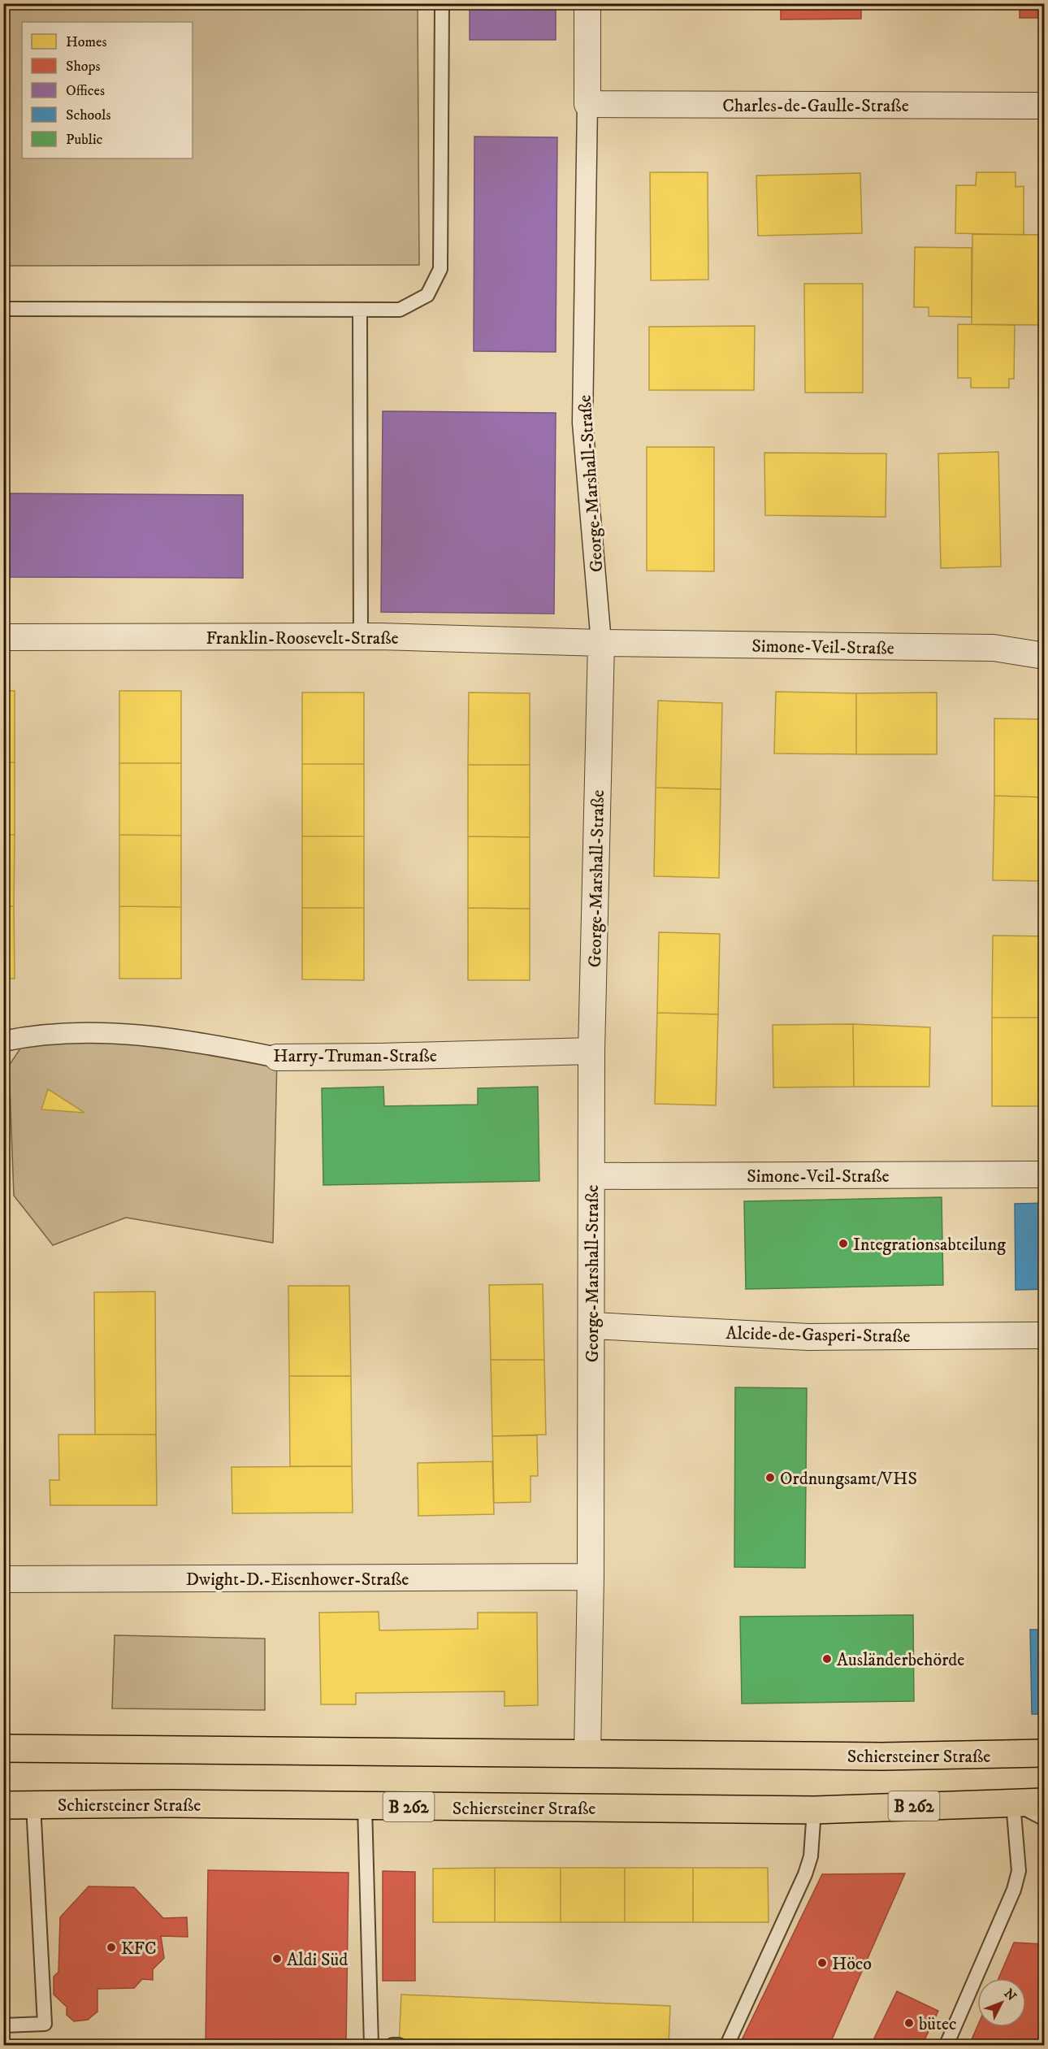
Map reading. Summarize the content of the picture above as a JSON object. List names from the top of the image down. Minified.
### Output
{"streets":{"main road":["Schiersteiner Straße","B 262"],"street":["Charles-de-Gaulle-Straße","George-Marshall-Straße","Franklin-Roosevelt-Straße","Simone-Veil-Straße","Harry-Truman-Straße","Alcide-de-Gasperi-Straße","Dwight-D.-Eisenhower-Straße"]},"crossings":[["Charles-de-Gaulle-Straße","George-Marshall-Straße"],["George-Marshall-Straße","Franklin-Roosevelt-Straße"],["George-Marshall-Straße","Simone-Veil-Straße"],["George-Marshall-Straße","Harry-Truman-Straße"],["George-Marshall-Straße","Alcide-de-Gasperi-Straße"],["George-Marshall-Straße","Dwight-D.-Eisenhower-Straße"],["George-Marshall-Straße","Schiersteiner Straße"],["Franklin-Roosevelt-Straße","Simone-Veil-Straße"]],"places":["Integrationsabteilung","Ordnungsamt/VHS","Ausländerbehörde","KFC","Aldi Süd","Höco","bütec"],"legend":["Homes","Shops","Offices","Schools","Public"],"north":"top right"}
